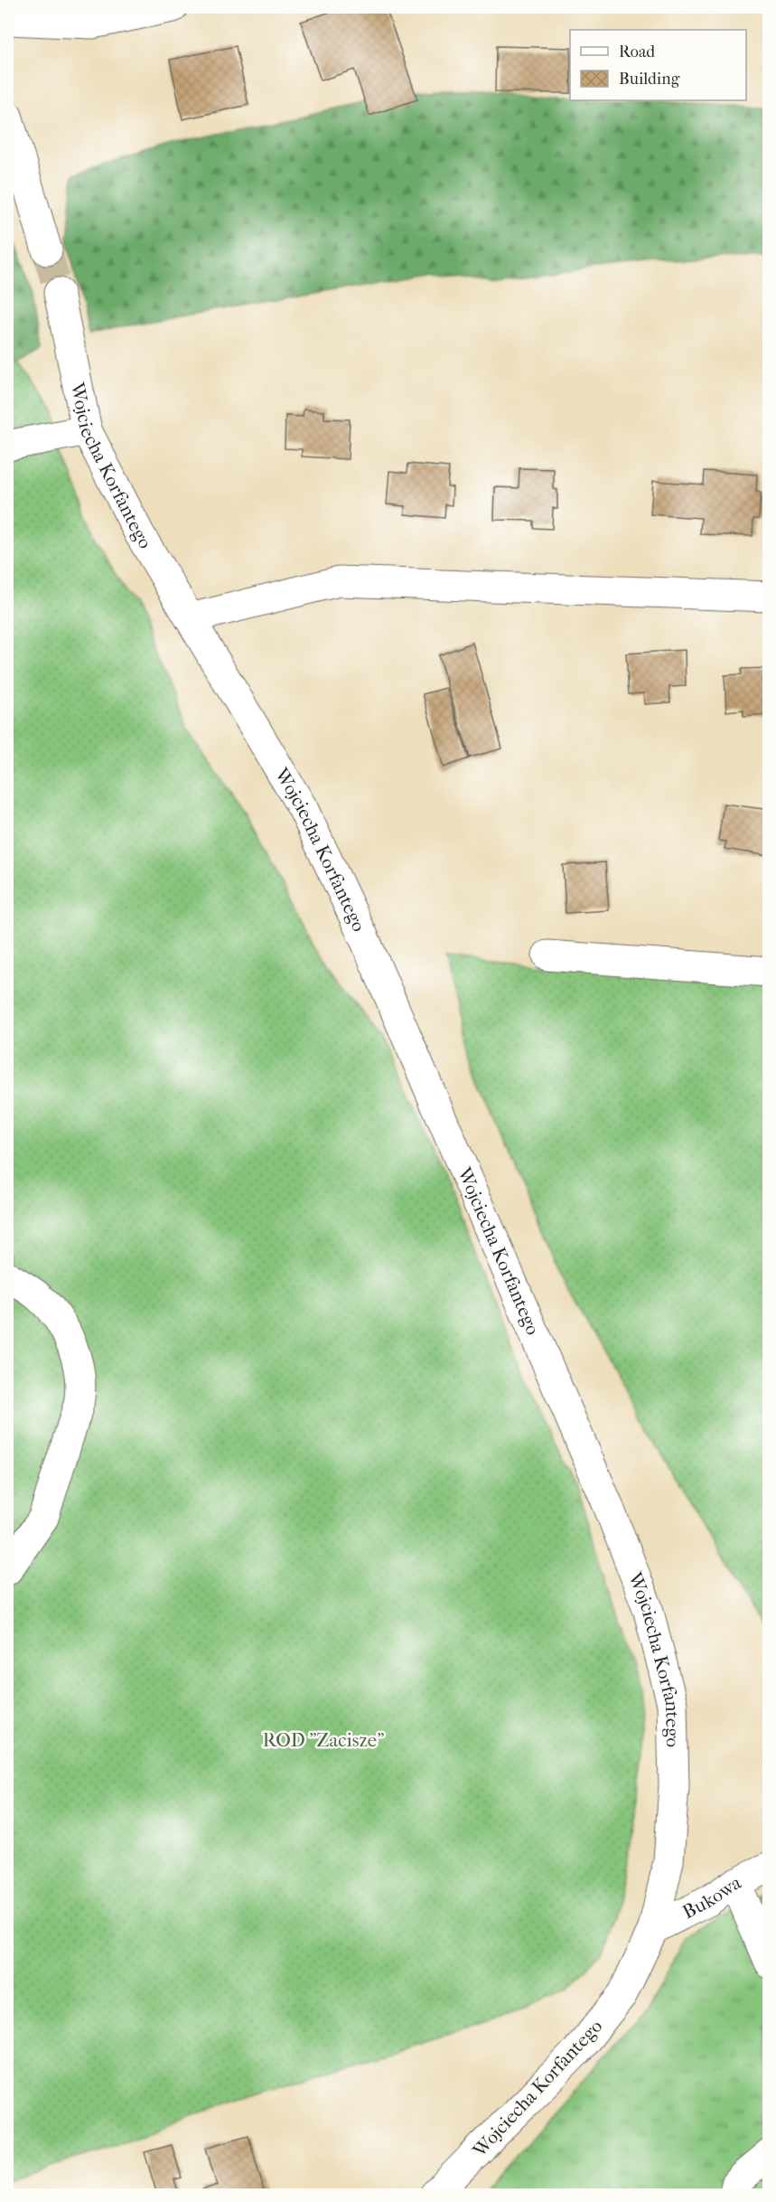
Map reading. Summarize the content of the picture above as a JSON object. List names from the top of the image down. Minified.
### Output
{"streets":{"street":["Wojciecha Korfantego","Bukowa"]},"crossings":[["Wojciecha Korfantego","Bukowa"]],"parks":["ROD \"Zacisze\""],"legend":["Road","Building"]}
